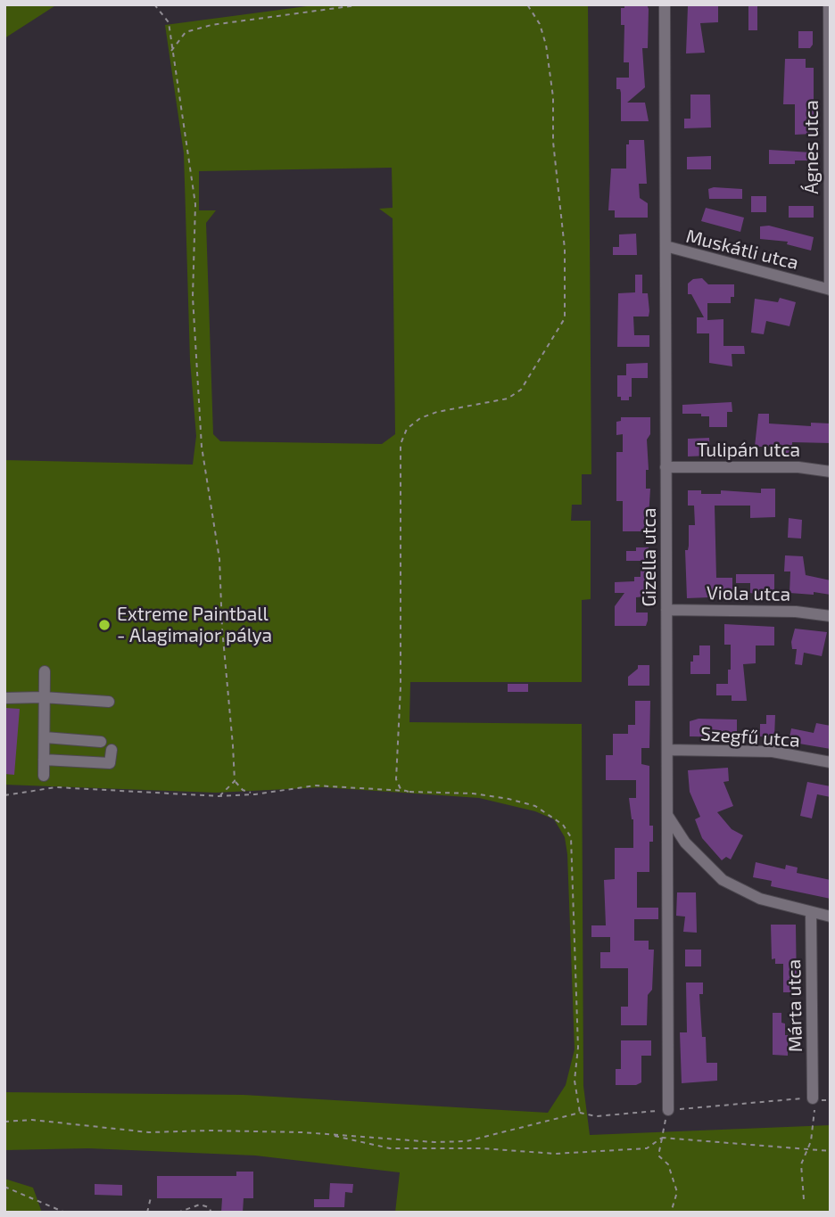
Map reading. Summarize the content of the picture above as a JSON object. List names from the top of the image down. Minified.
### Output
{"streets":{"street":["Ágnes utca","Muskátli utca","Tulipán utca","Gizella utca","Viola utca","Szegfű utca","Márta utca"]},"crossings":[["Ágnes utca","Muskátli utca"],["Muskátli utca","Gizella utca"],["Tulipán utca","Gizella utca"],["Gizella utca","Viola utca"],["Gizella utca","Szegfű utca"]],"places":["Extreme Paintball - Alagimajor pálya"]}
